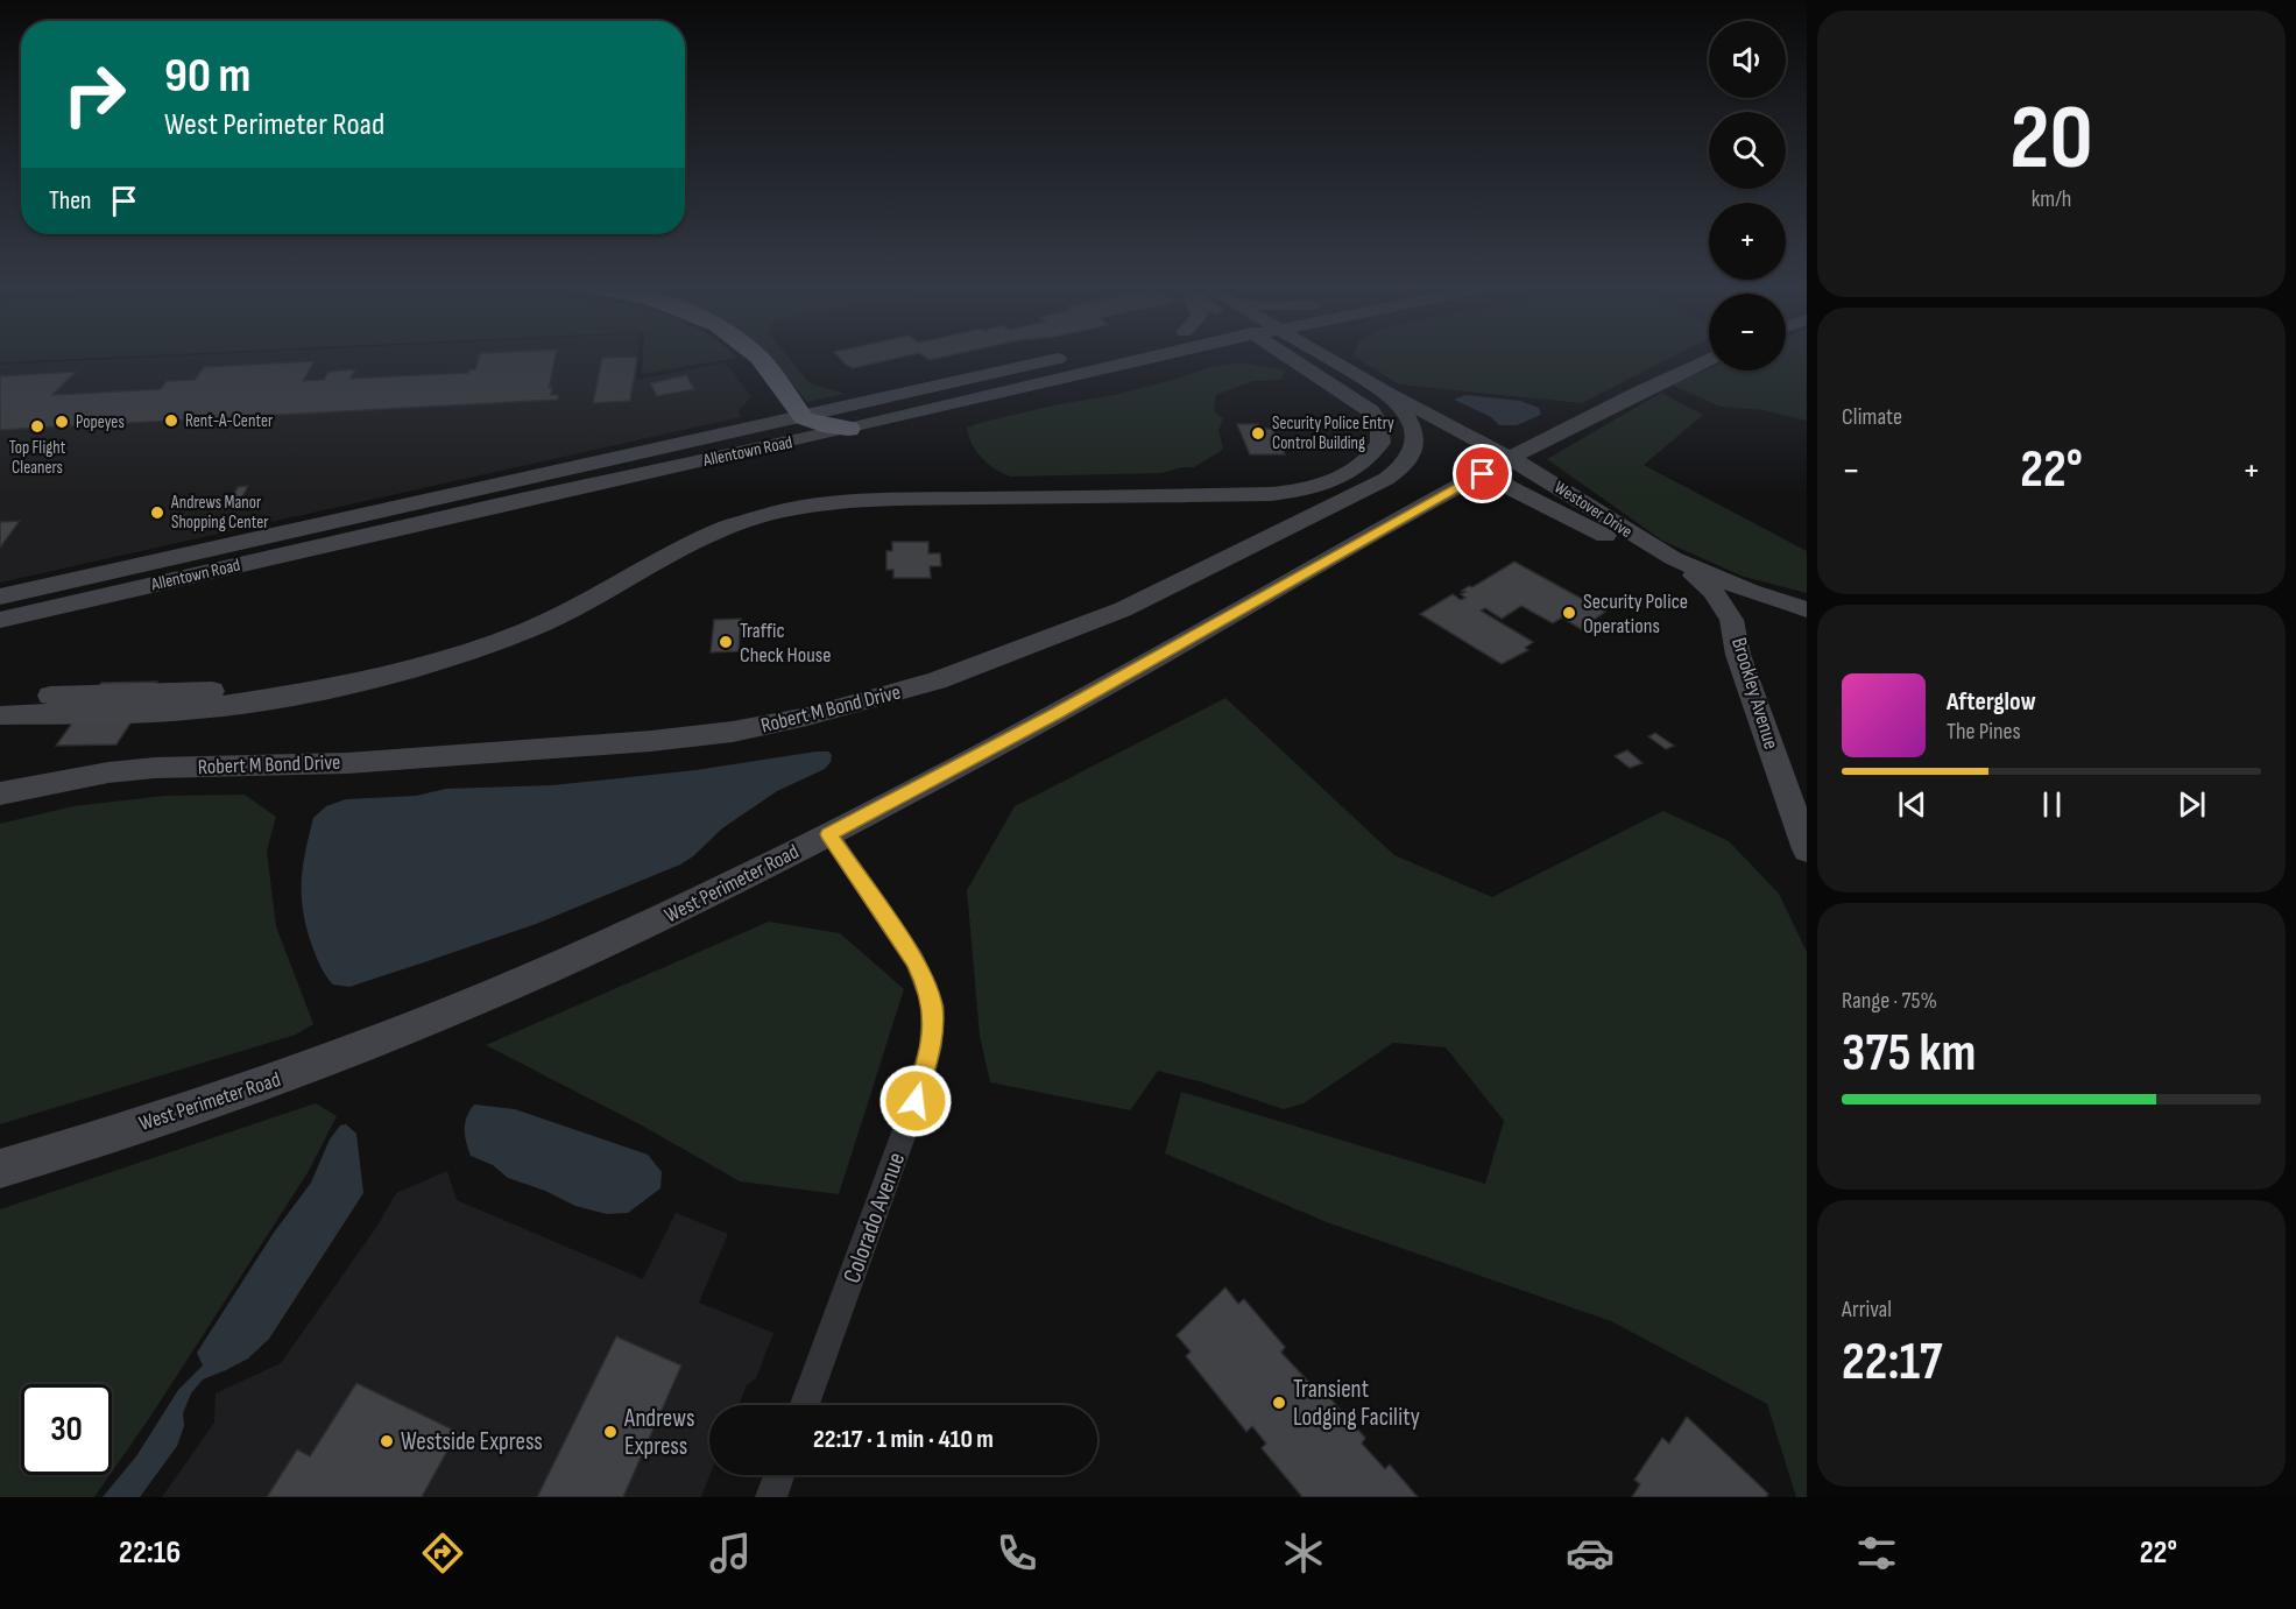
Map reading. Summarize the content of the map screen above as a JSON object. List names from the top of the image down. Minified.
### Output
{"streets":{"street":["Allentown Road","Westover Drive","Brookley Avenue","Robert M Bond Drive","West Perimeter Road","Colorado Avenue"]},"crossings":[["Westover Drive","Brookley Avenue"],["Westover Drive","Robert M Bond Drive"],["Westover Drive","West Perimeter Road"],["West Perimeter Road","Colorado Avenue"]],"places":["Rent-A-Center","Popeyes","Top Flight Cleaners","Security Police Entry Control Building","Andrews Manor Shopping Center","Security Police Operations","Traffic Check House","Transient Lodging Facility","Andrews Express","Westside Express"],"page":{"tile":[["20","km/h"],"Climate",["Range · 75%","375 km"],["Arrival","22:17"]],"map_buttons":["+","−"],"turn":["90 m","West Perimeter Road"],"then":"Then","heat":["−","22°","+"],"song":["Afterglow","The Pines"],"limit":"30","trip":"22:17 · 1 min · 410 m","tabs":["22:16","22°"]}}
